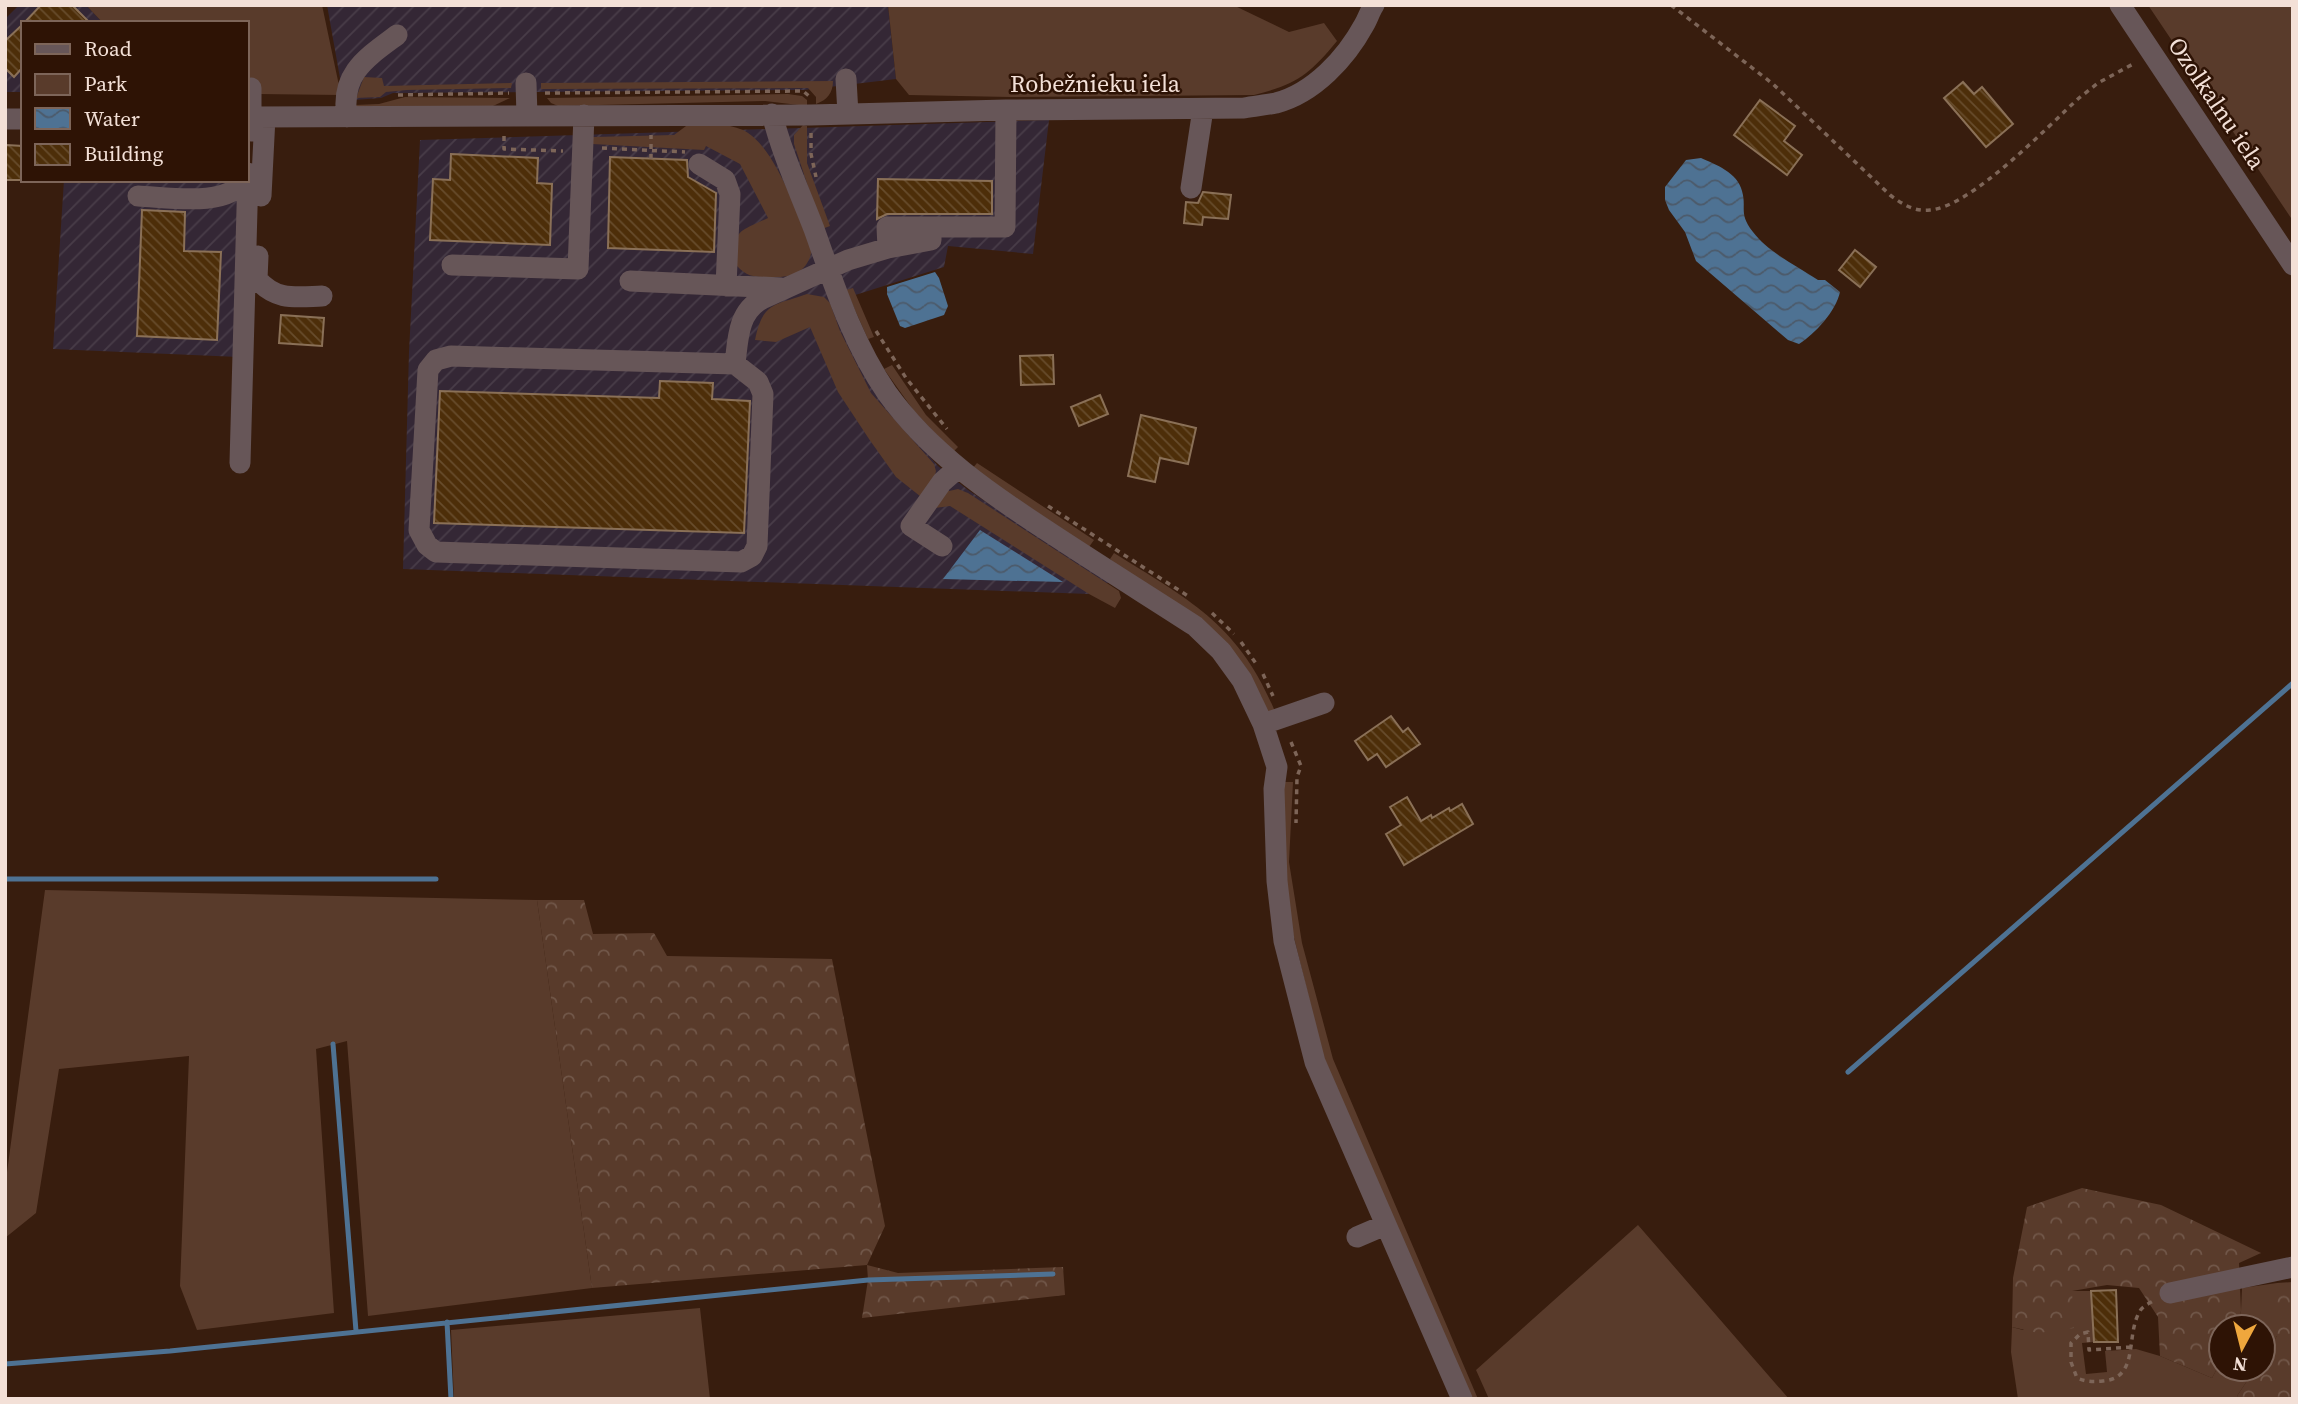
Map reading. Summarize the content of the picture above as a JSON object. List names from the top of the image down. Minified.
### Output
{"streets":{"street":["Robežnieku iela","Ozolkalnu iela"]},"legend":["Road","Park","Water","Building"],"north":"bottom"}
